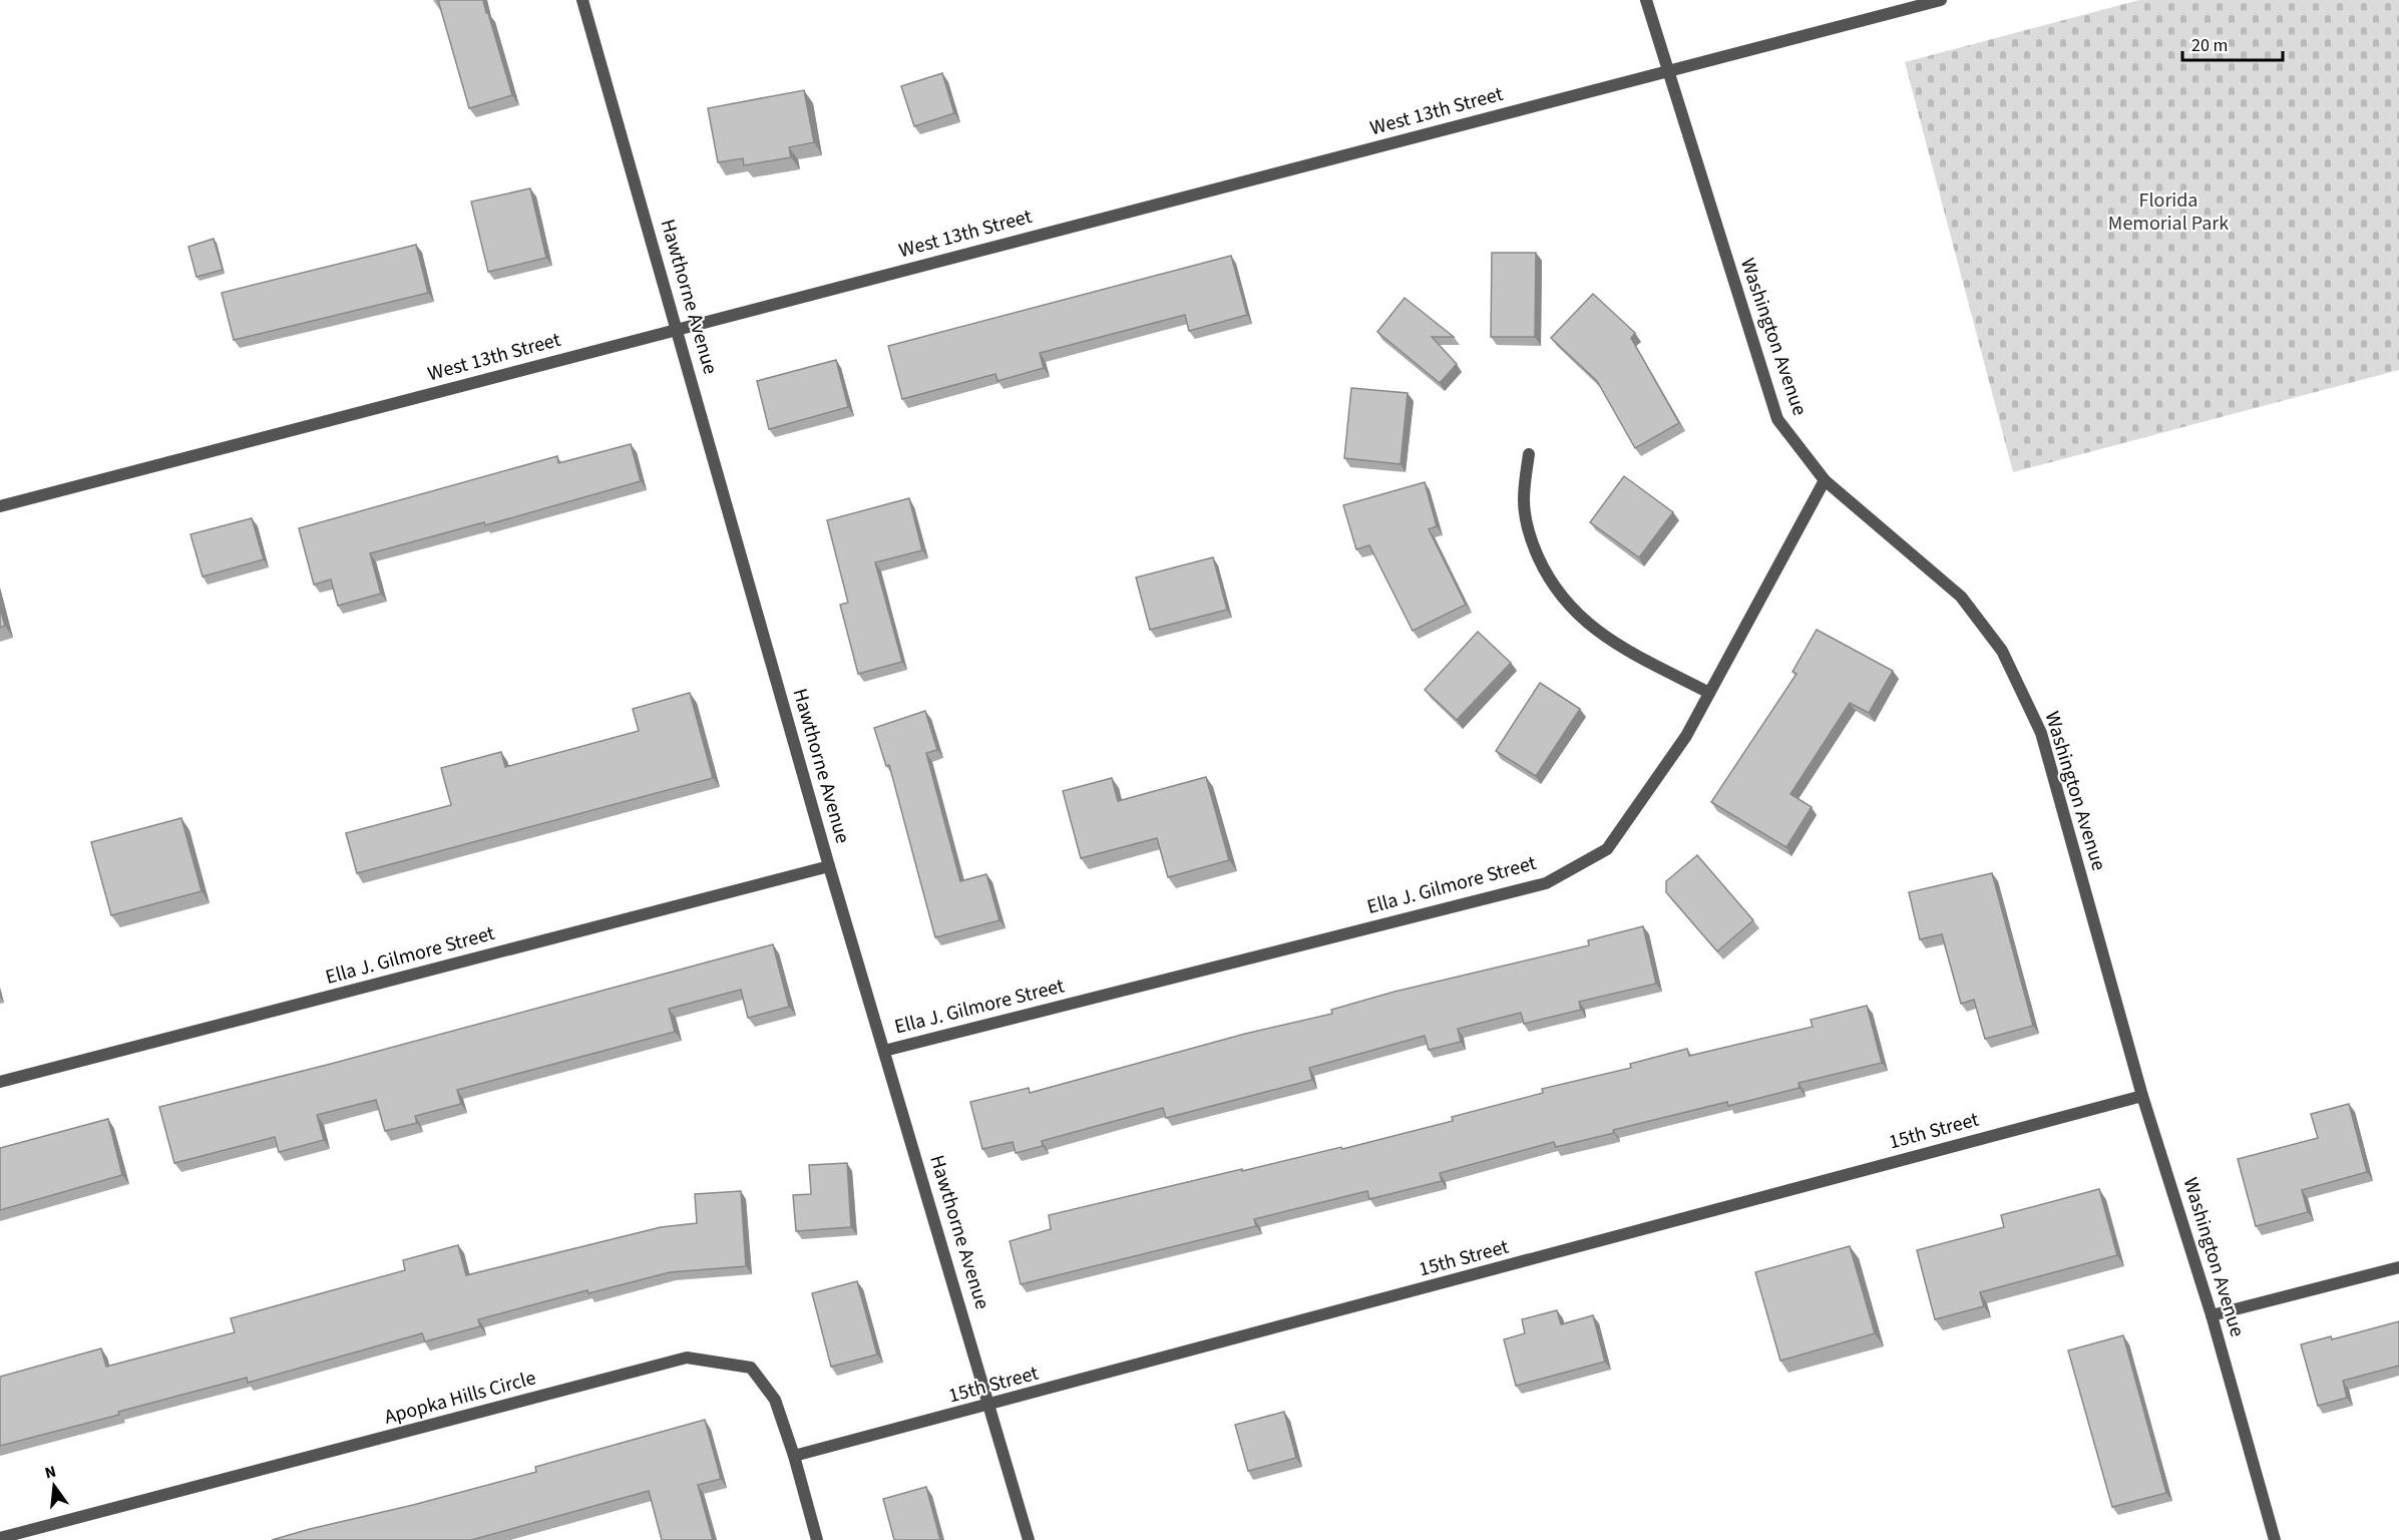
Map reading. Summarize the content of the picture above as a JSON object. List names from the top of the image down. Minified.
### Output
{"streets":{"street":["West 13th Street","Hawthorne Avenue","Washington Avenue","Ella J. Gilmore Street","15th Street","Apopka Hills Circle"]},"crossings":[["West 13th Street","Hawthorne Avenue"],["West 13th Street","Washington Avenue"],["Hawthorne Avenue","Ella J. Gilmore Street"],["Hawthorne Avenue","15th Street"],["Washington Avenue","Ella J. Gilmore Street"],["Washington Avenue","15th Street"],["15th Street","Apopka Hills Circle"]],"parks":["Florida Memorial Park"],"scale_bar":"20 m","north":"top"}
